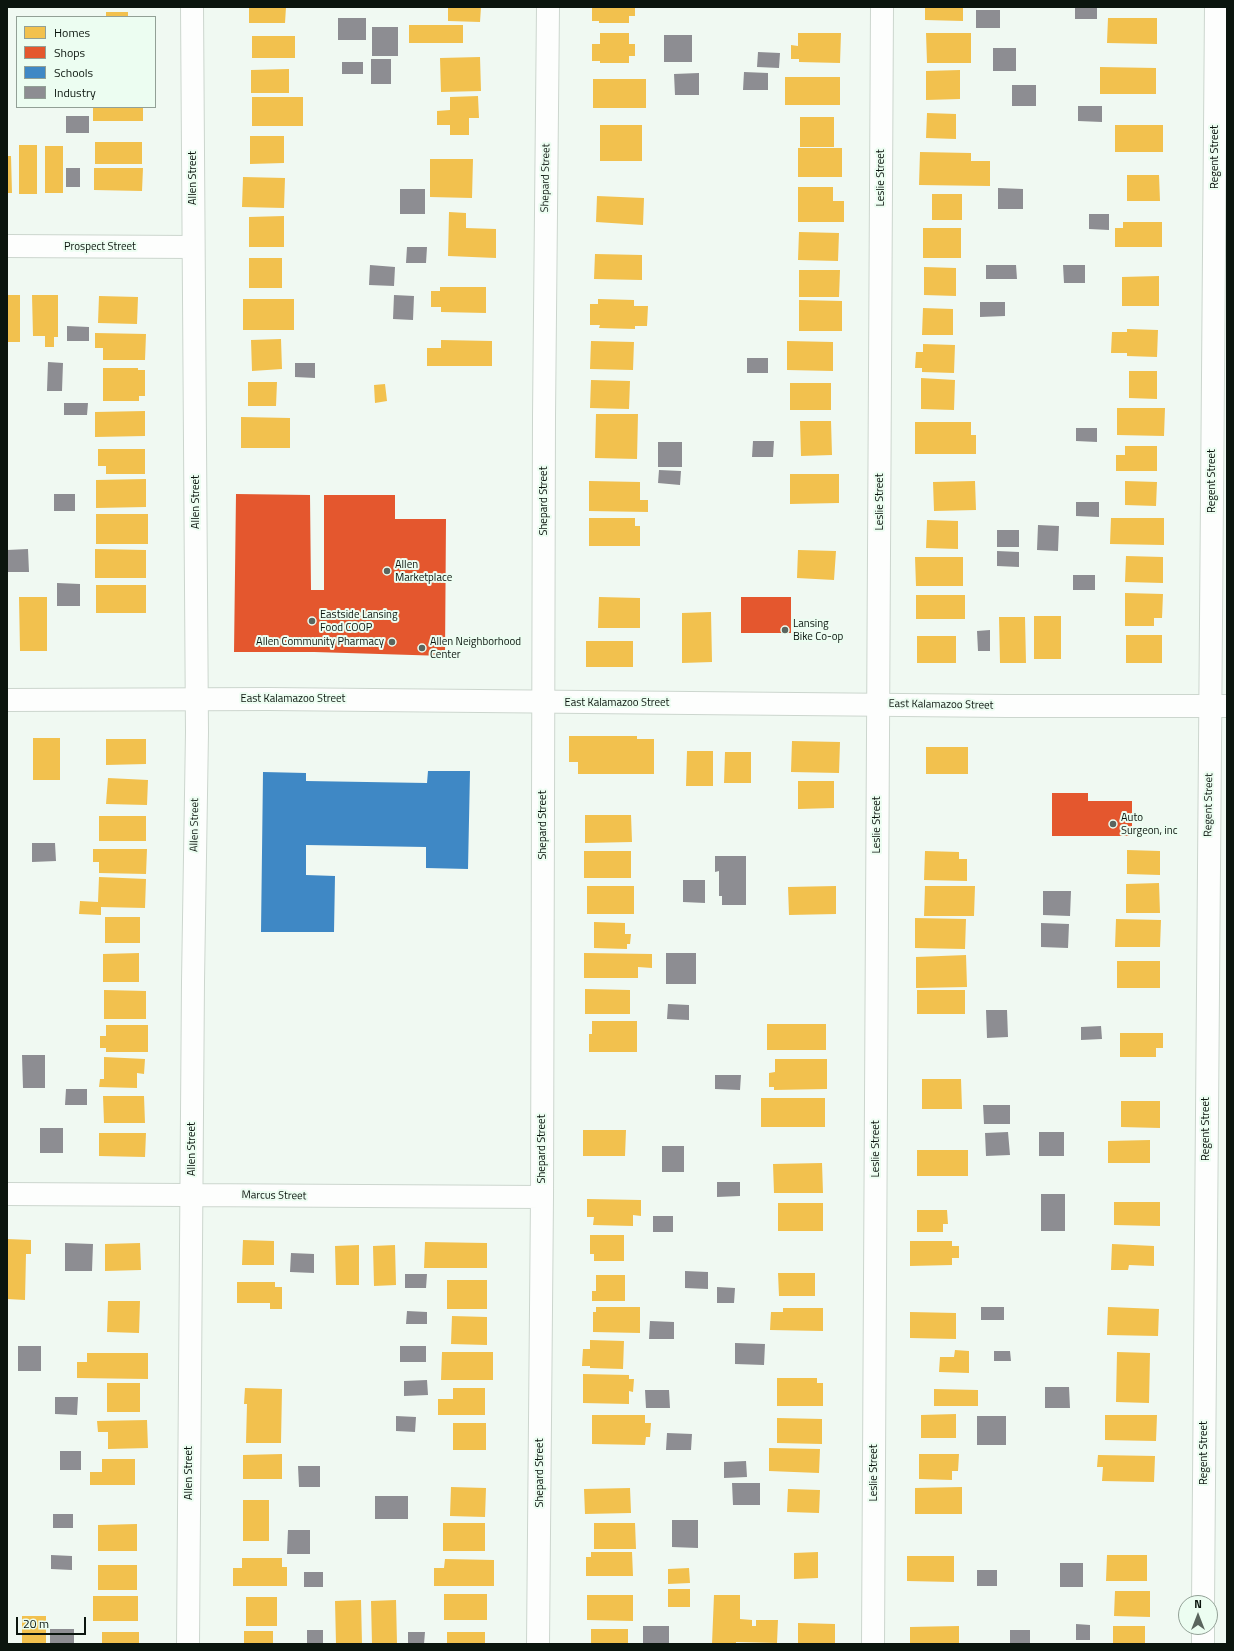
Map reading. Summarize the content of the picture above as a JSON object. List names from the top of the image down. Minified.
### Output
{"streets":{"street":["Regent Street","Allen Street","Shepard Street","Leslie Street","Prospect Street","East Kalamazoo Street","Marcus Street"]},"crossings":[["Regent Street","East Kalamazoo Street"],["Allen Street","Prospect Street"],["Allen Street","East Kalamazoo Street"],["Allen Street","Marcus Street"],["Shepard Street","East Kalamazoo Street"],["Shepard Street","Marcus Street"],["Leslie Street","East Kalamazoo Street"]],"places":["Allen Marketplace","Eastside Lansing Food COOP","Lansing Bike Co-op","Allen Community Pharmacy","Allen Neighborhood Center","Auto Surgeon, inc"],"legend":["Homes","Shops","Schools","Industry"],"scale_bar":"20 m","north":"top"}
